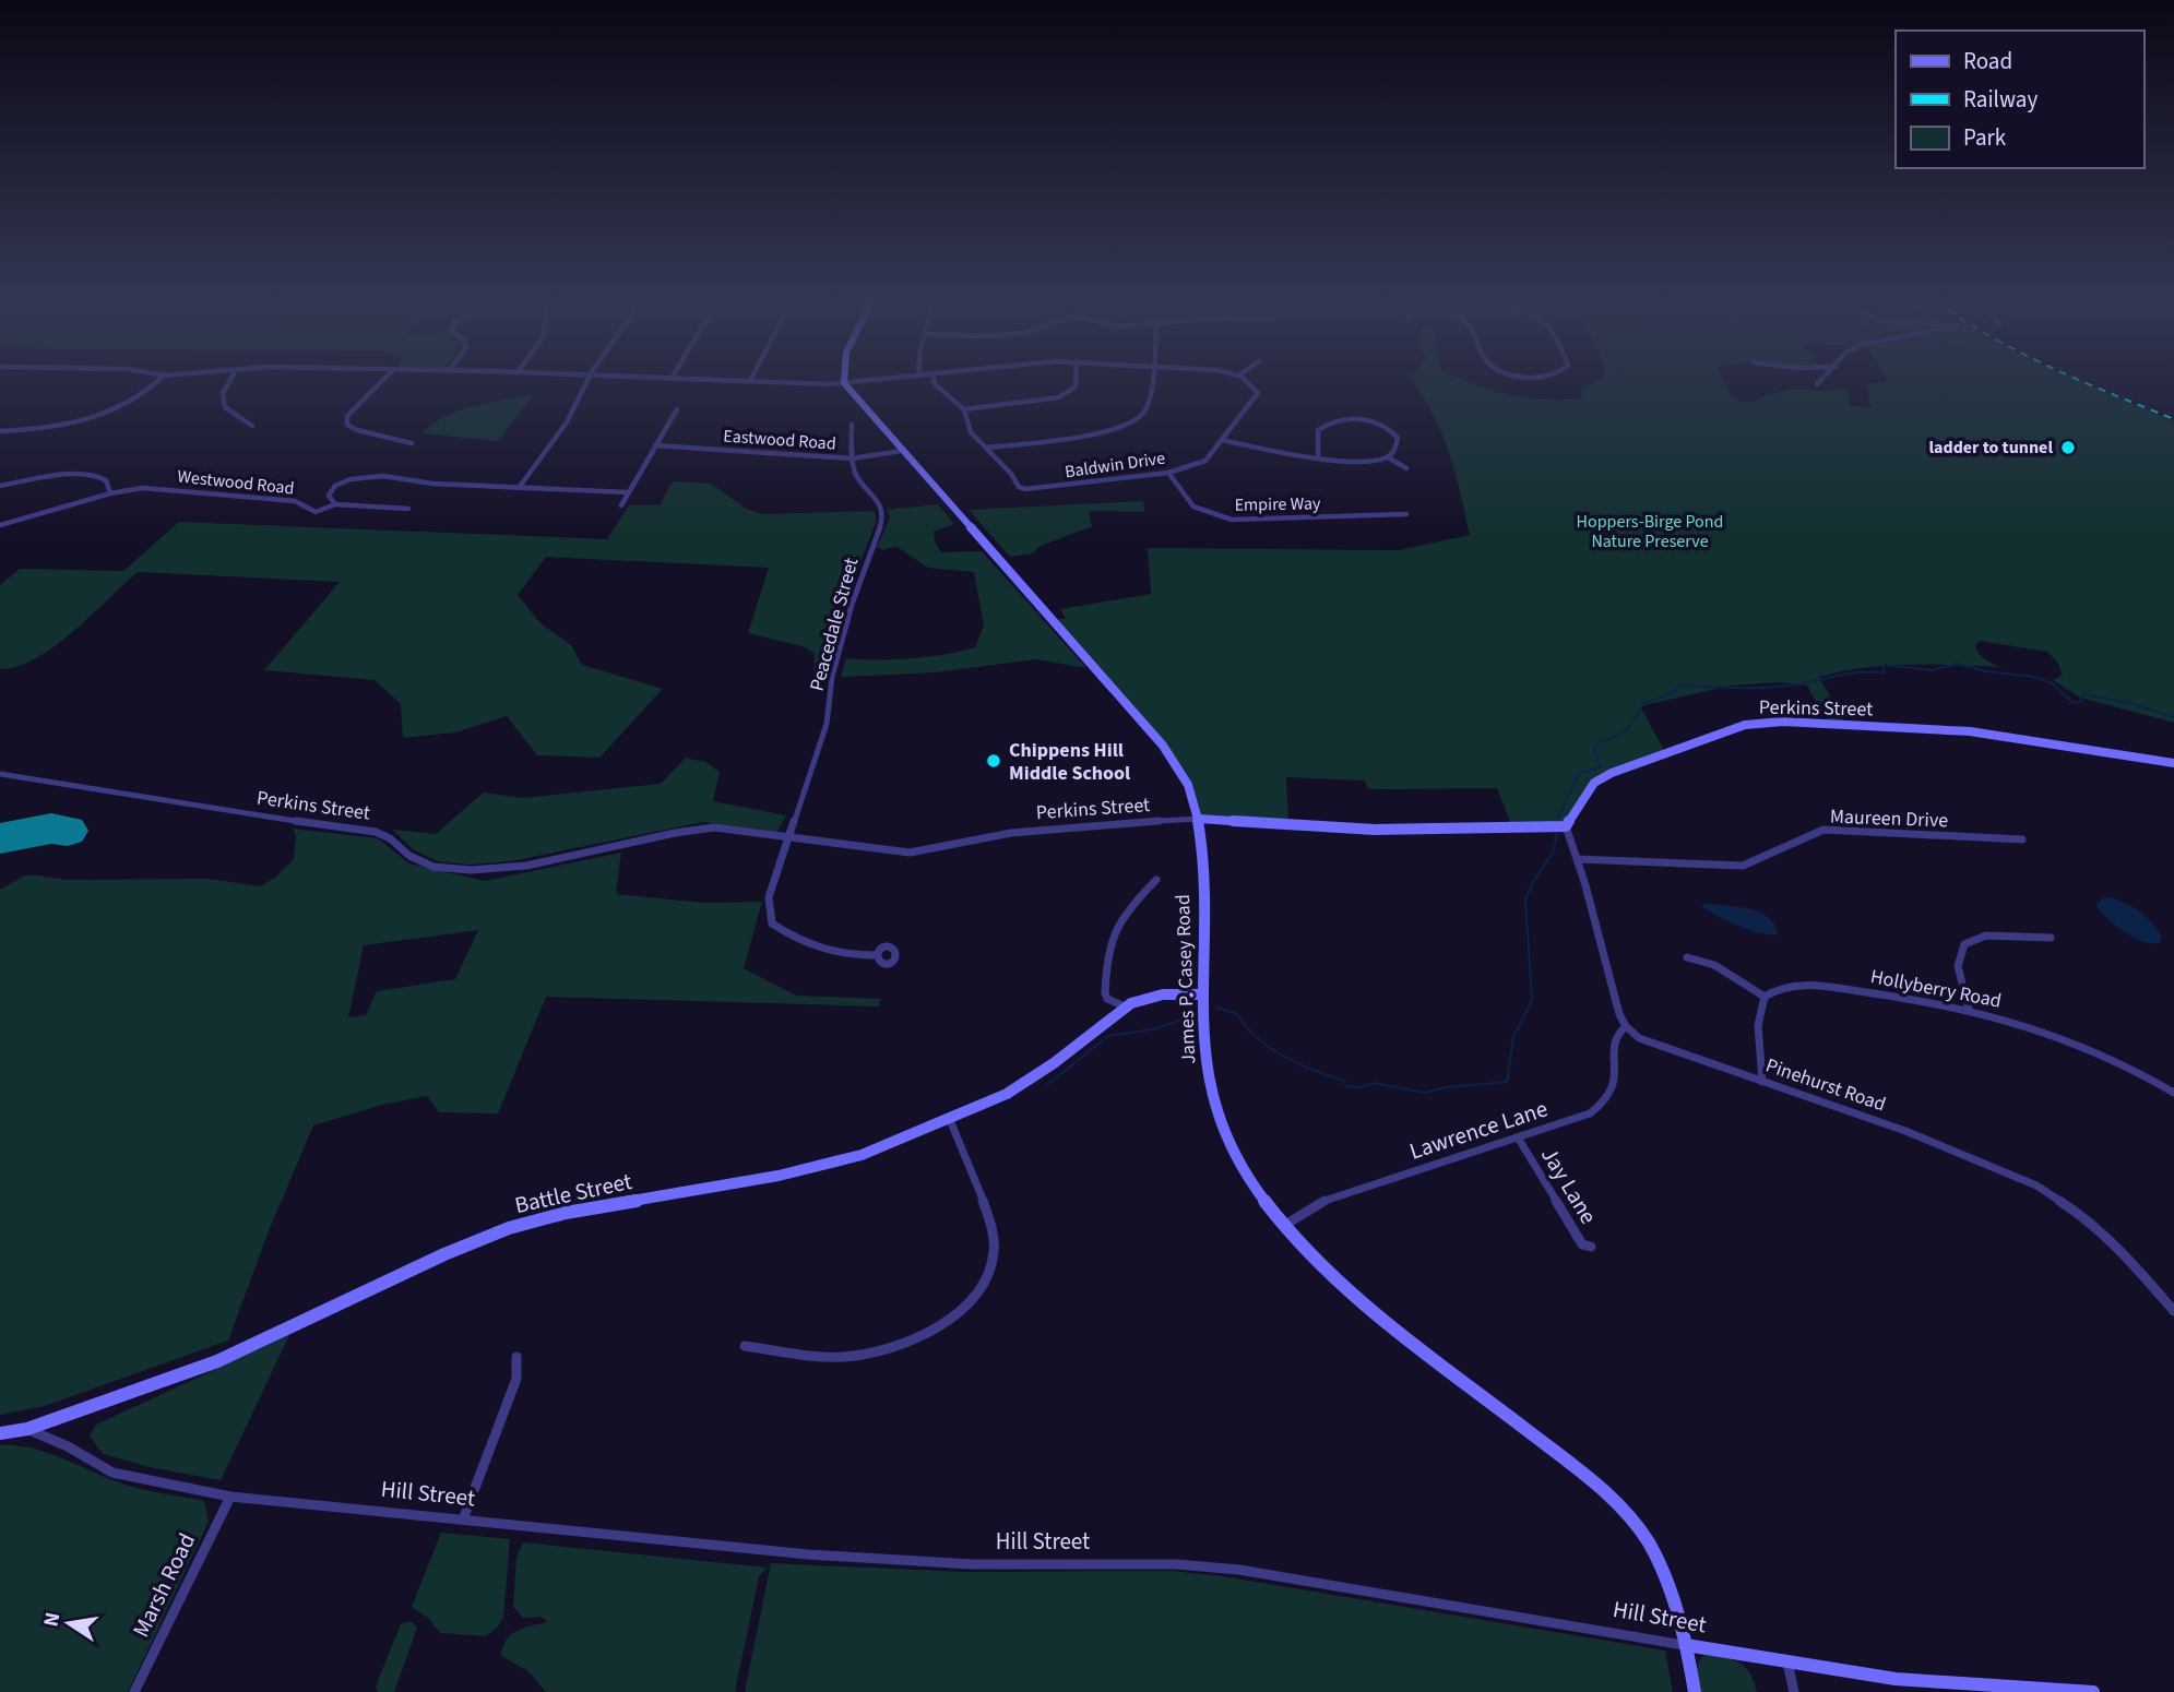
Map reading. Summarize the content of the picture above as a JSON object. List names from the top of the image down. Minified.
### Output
{"streets":{"street":["Eastwood Road","Baldwin Drive","Westwood Road","Empire Way","Peacedale Street","Perkins Street","Maureen Drive","James P. Casey Road","Hollyberry Road","Pinehurst Road","Lawrence Lane","Jay Lane","Battle Street","Hill Street","Marsh Road"]},"crossings":[["Eastwood Road","Peacedale Street"],["Eastwood Road","James P. Casey Road"],["Baldwin Drive","Empire Way"],["Peacedale Street","Perkins Street"],["Perkins Street","James P. Casey Road"],["James P. Casey Road","Lawrence Lane"],["James P. Casey Road","Battle Street"],["James P. Casey Road","Hill Street"],["Pinehurst Road","Lawrence Lane"],["Lawrence Lane","Jay Lane"],["Battle Street","Hill Street"],["Hill Street","Marsh Road"]],"parks":["Hoppers-Birge Pond Nature Preserve"],"places":["ladder to tunnel","Chippens Hill Middle School"],"legend":["Road","Railway","Park"],"north":"left"}
